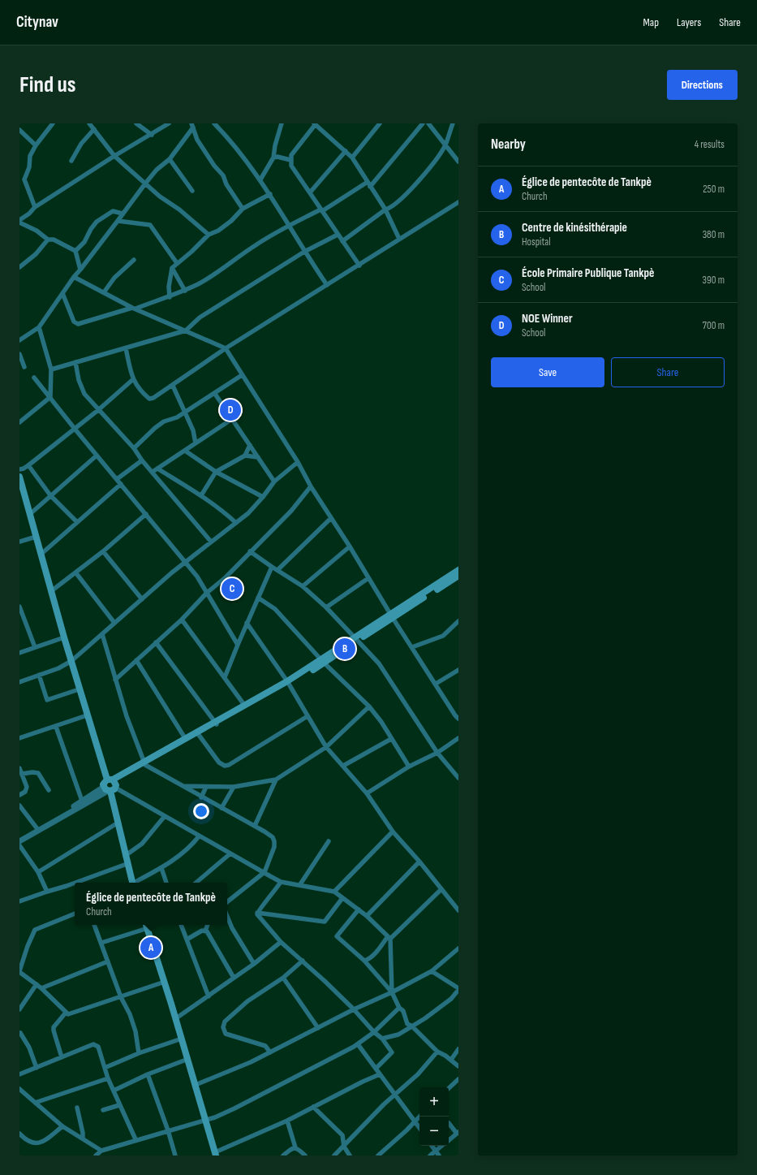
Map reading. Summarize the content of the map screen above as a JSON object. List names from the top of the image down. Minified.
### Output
{"page":{"header":"Citynav","nav":["Map","Layers","Share"],"buttons":["Directions",["Save","Share"]],"title":"Find us","heading":["Nearby","4 results"],"list":[{"mark":"A","name":"Églice de pentecôte de Tankpè","note":"Church","value":"250 m"},{"mark":"B","name":"Centre de kinésithérapie","note":"Hospital","value":"380 m"},{"mark":"C","name":"École Primaire Publique Tankpè","note":"School","value":"390 m"},{"mark":"D","name":"NOE Winner","note":"School","value":"700 m"}],"pins":["D","C","B","A"],"popup":["Églice de pentecôte de Tankpè","Church"],"map_buttons":["+","−"]}}
